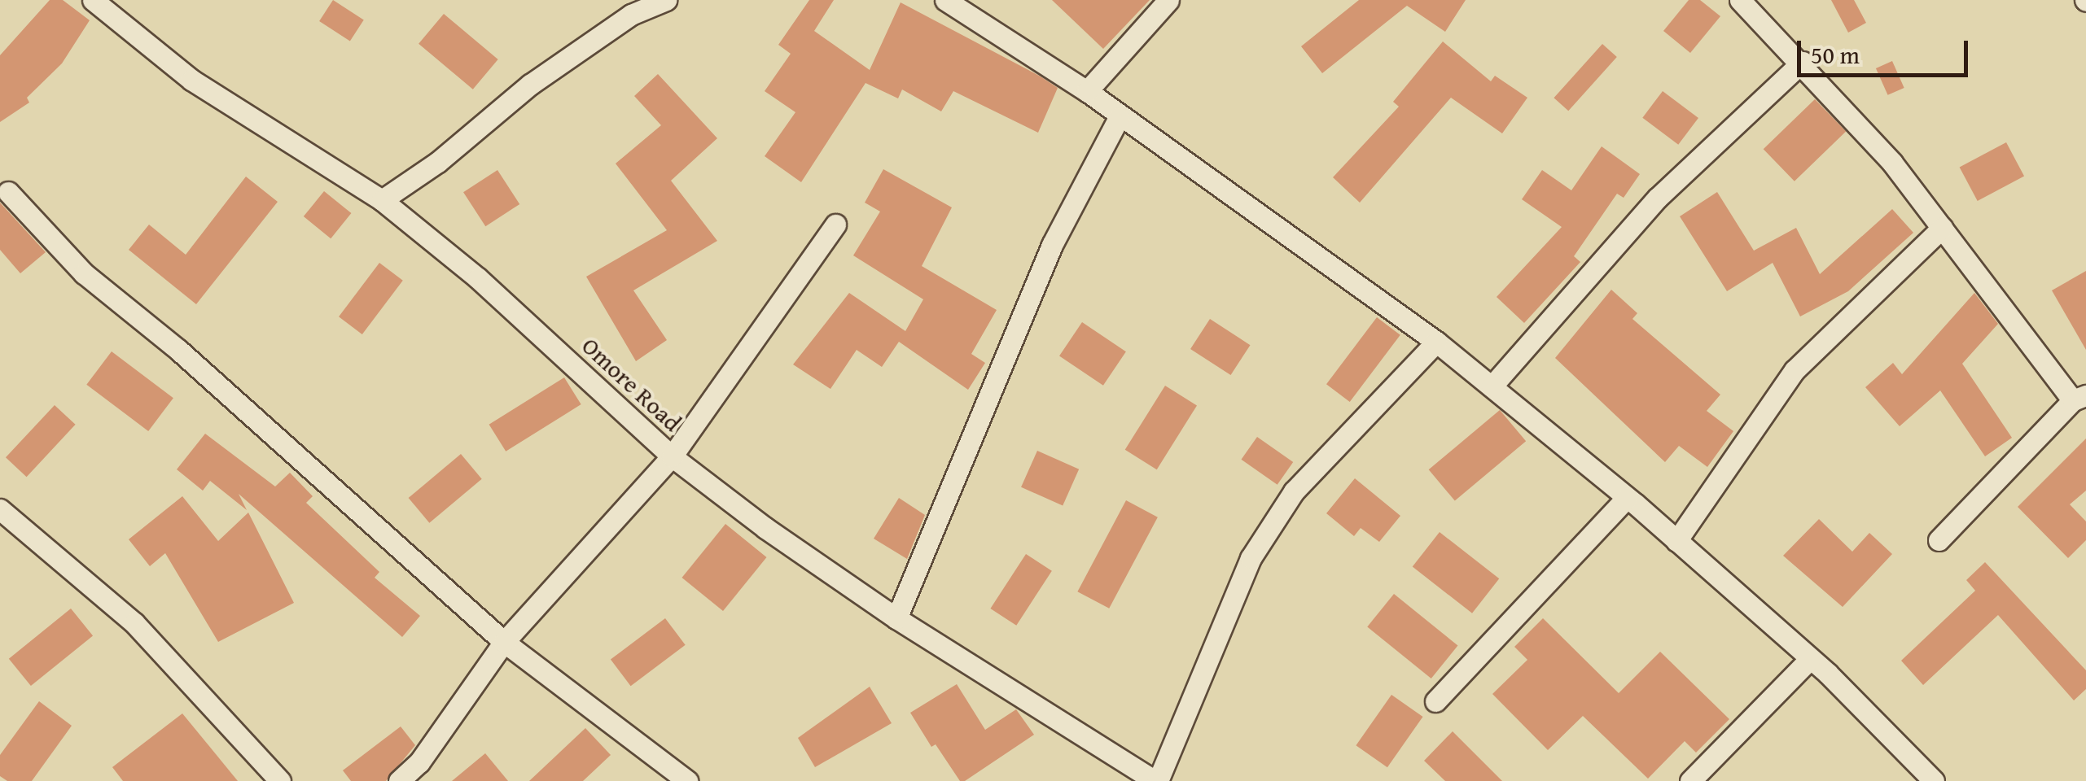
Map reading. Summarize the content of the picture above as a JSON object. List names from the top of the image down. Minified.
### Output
{"streets":{"street":["Omore Road"]},"scale_bar":"50 m"}
